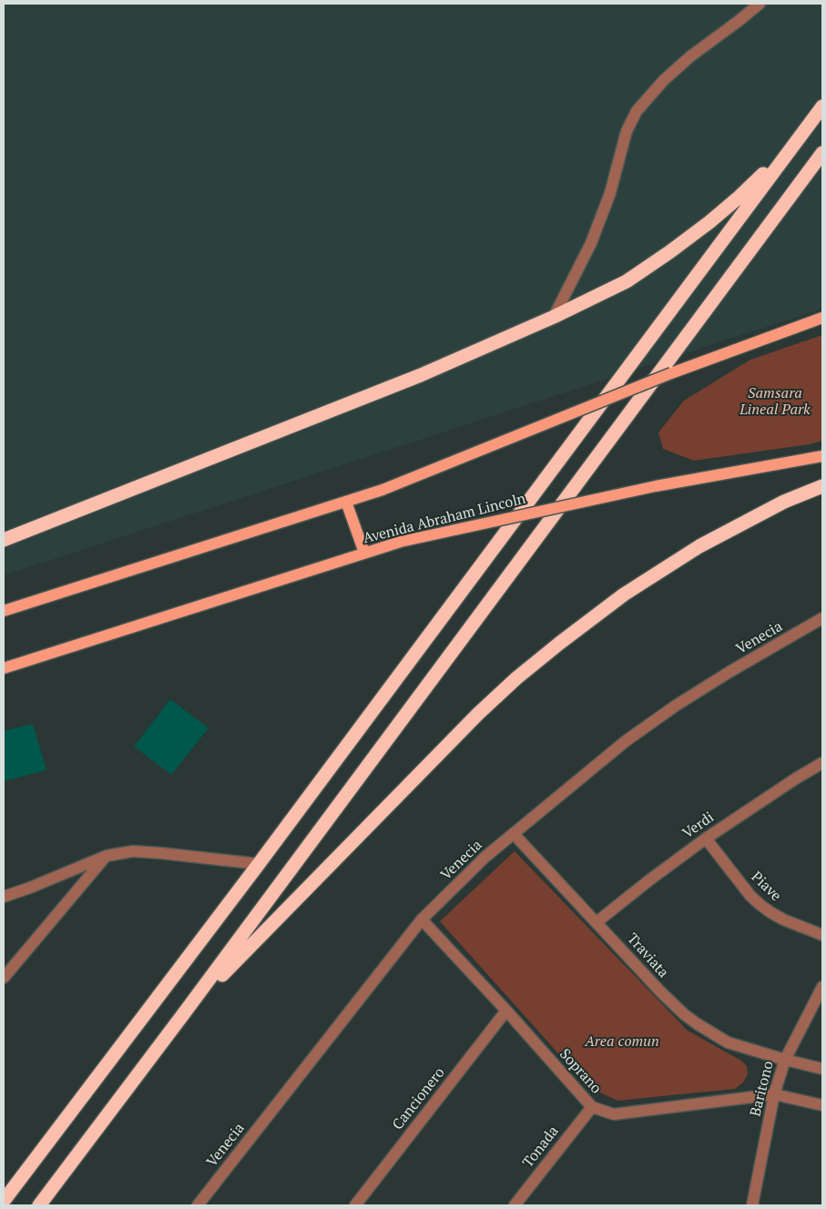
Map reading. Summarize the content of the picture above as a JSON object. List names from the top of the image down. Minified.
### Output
{"streets":{"main road":["Avenida Abraham Lincoln"],"street":["Venecia","Verdi","Piave","Traviata","Soprano","Baritono","Cancionero","Tonada"]},"crossings":[["Venecia","Traviata"],["Venecia","Soprano"],["Verdi","Piave"],["Verdi","Traviata"],["Traviata","Baritono"],["Soprano","Baritono"],["Soprano","Cancionero"],["Soprano","Tonada"]],"parks":["Samsara Lineal Park","Area comun"]}
